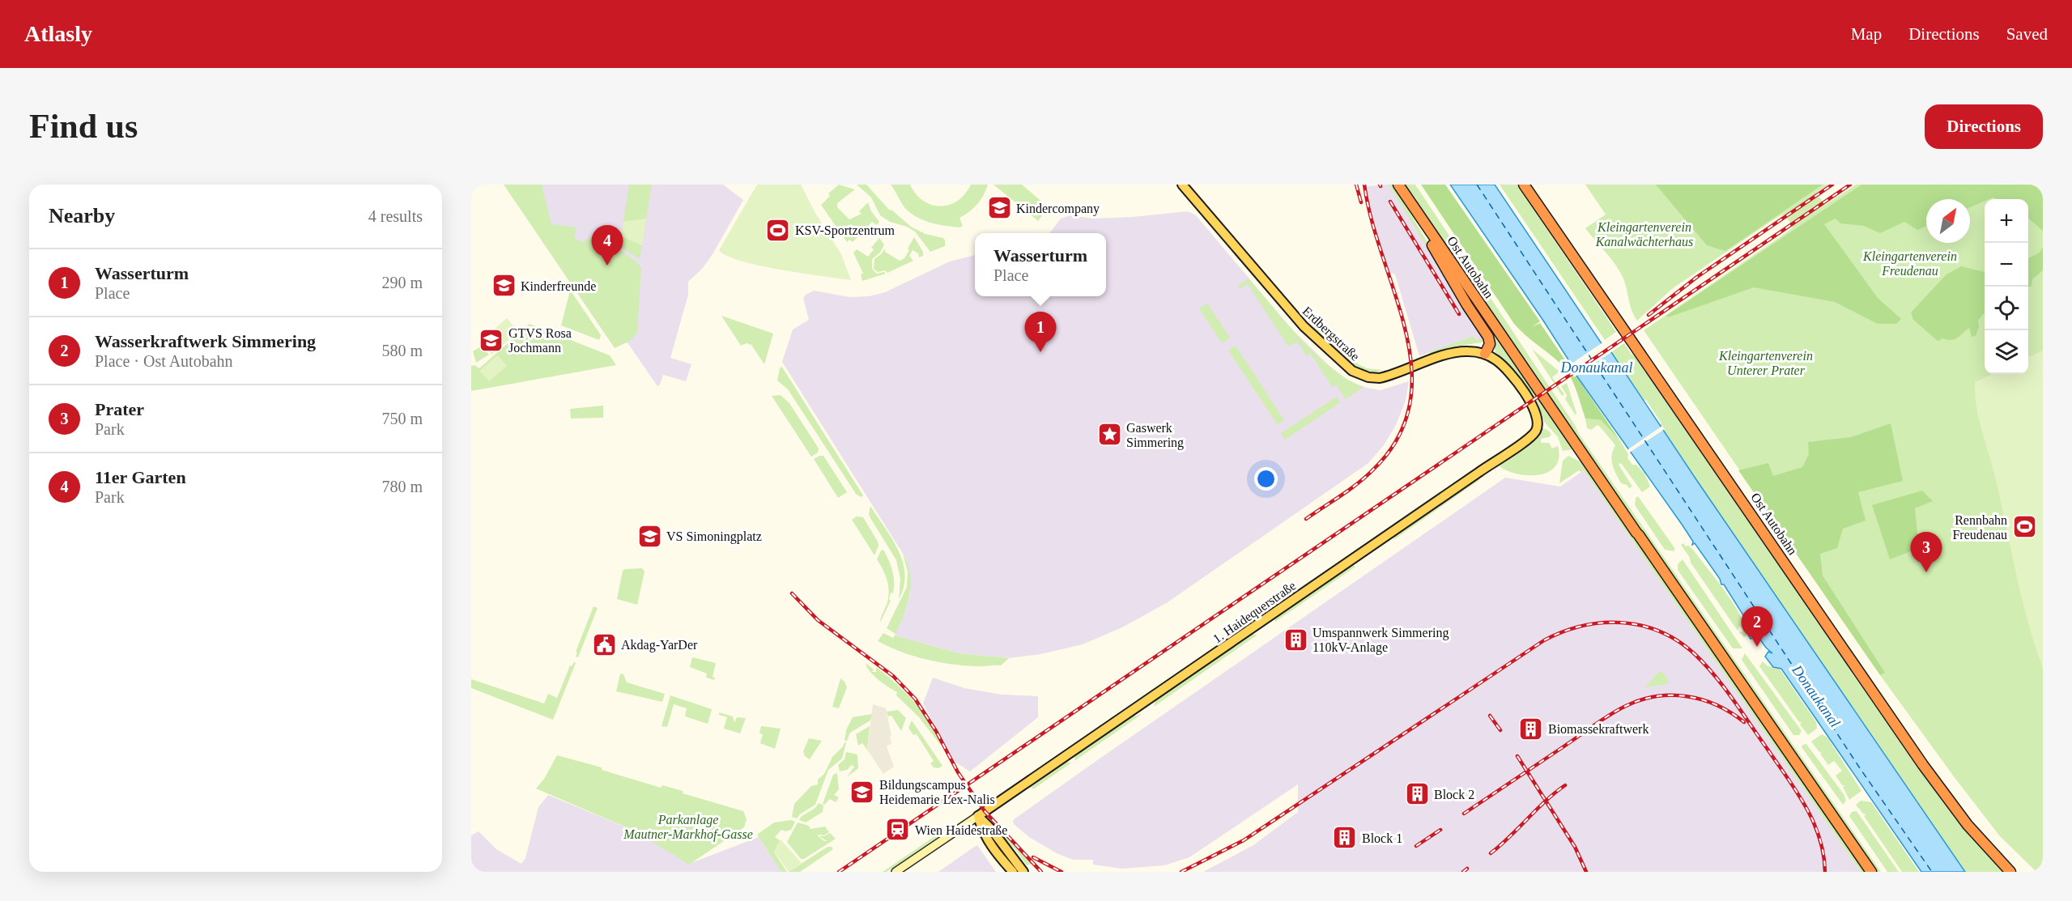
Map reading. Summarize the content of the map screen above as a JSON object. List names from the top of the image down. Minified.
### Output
{"streets":{"highway":["Ost Autobahn"],"main road":["Erdbergstraße","1. Haidequerstraße"]},"crossings":[["Erdbergstraße","1. Haidequerstraße"]],"water":["Donaukanal"],"parks":["Kleingartenverein Kanalwächterhaus","Kleingartenverein Freudenau","Kleingartenverein Unterer Prater","Parkanlage Mautner-Markhof-Gasse"],"places":{"school or university":["Kindercompany","Kinderfreunde","GTVS Rosa Jochmann","VS Simoningplatz","Bildungscampus Heidemarie Lex-Nalis"],"sports":["KSV-Sportzentrum","Rennbahn Freudenau"],"place":["Gaswerk Simmering"],"building":["Umspannwerk Simmering 110kV-Anlage","Biomassekraftwerk","Block 2","Block 1"],"public building":["Akdag-YarDer"],"station":["Wien Haidestraße"]},"north":"top right","page":{"header":"Atlasly","nav":["Map","Directions","Saved"],"buttons":"Directions","title":"Find us","heading":["Nearby","4 results"],"map_buttons":["+","−"],"pins":["4","1","3","2"],"popup":["Wasserturm","Place"],"list":[{"mark":"1","name":"Wasserturm","note":"Place","value":"290 m"},{"mark":"2","name":"Wasserkraftwerk Simmering","note":"Place · Ost Autobahn","value":"580 m"},{"mark":"3","name":"Prater","note":"Park","value":"750 m"},{"mark":"4","name":"11er Garten","note":"Park","value":"780 m"}]}}
